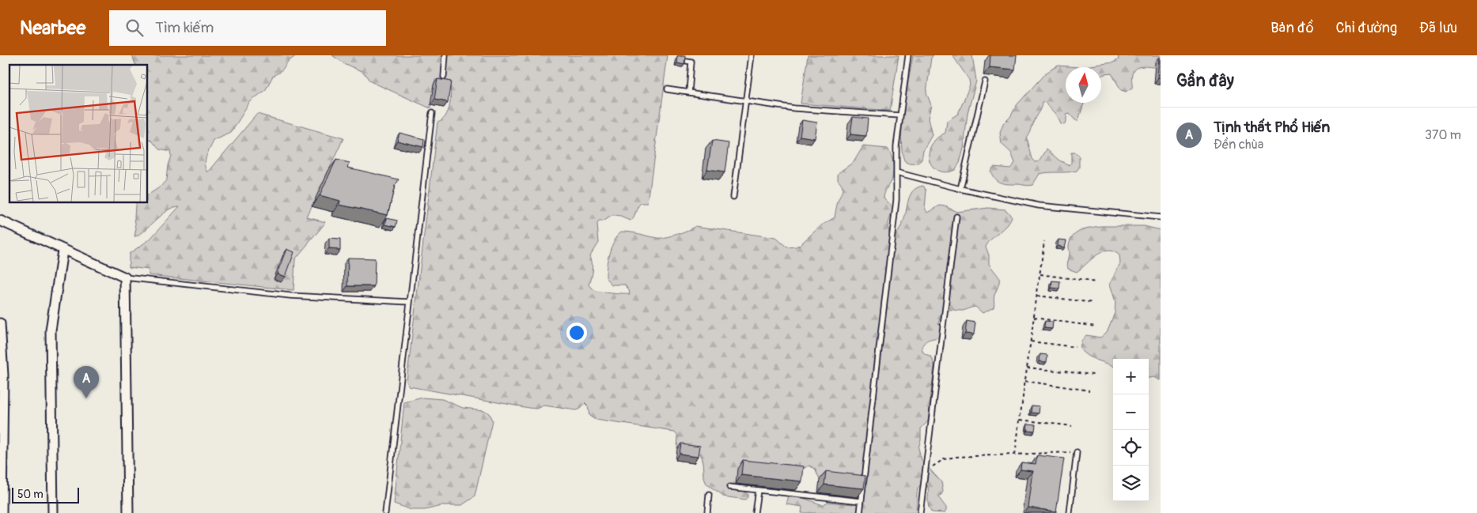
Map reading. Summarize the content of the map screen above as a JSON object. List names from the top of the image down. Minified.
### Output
{"scale_bar":"50 m","north":"top","page":{"header":"Nearbee","search":"Tìm kiếm","nav":["Bản đồ","Chỉ đường","Đã lưu"],"heading":"Gần đây","list":[{"mark":"A","name":"Tịnh thất Phổ Hiến","note":"Đền chùa","value":"370 m"}],"map_buttons":["+","−"],"pins":"A","scale":"50 m"}}
